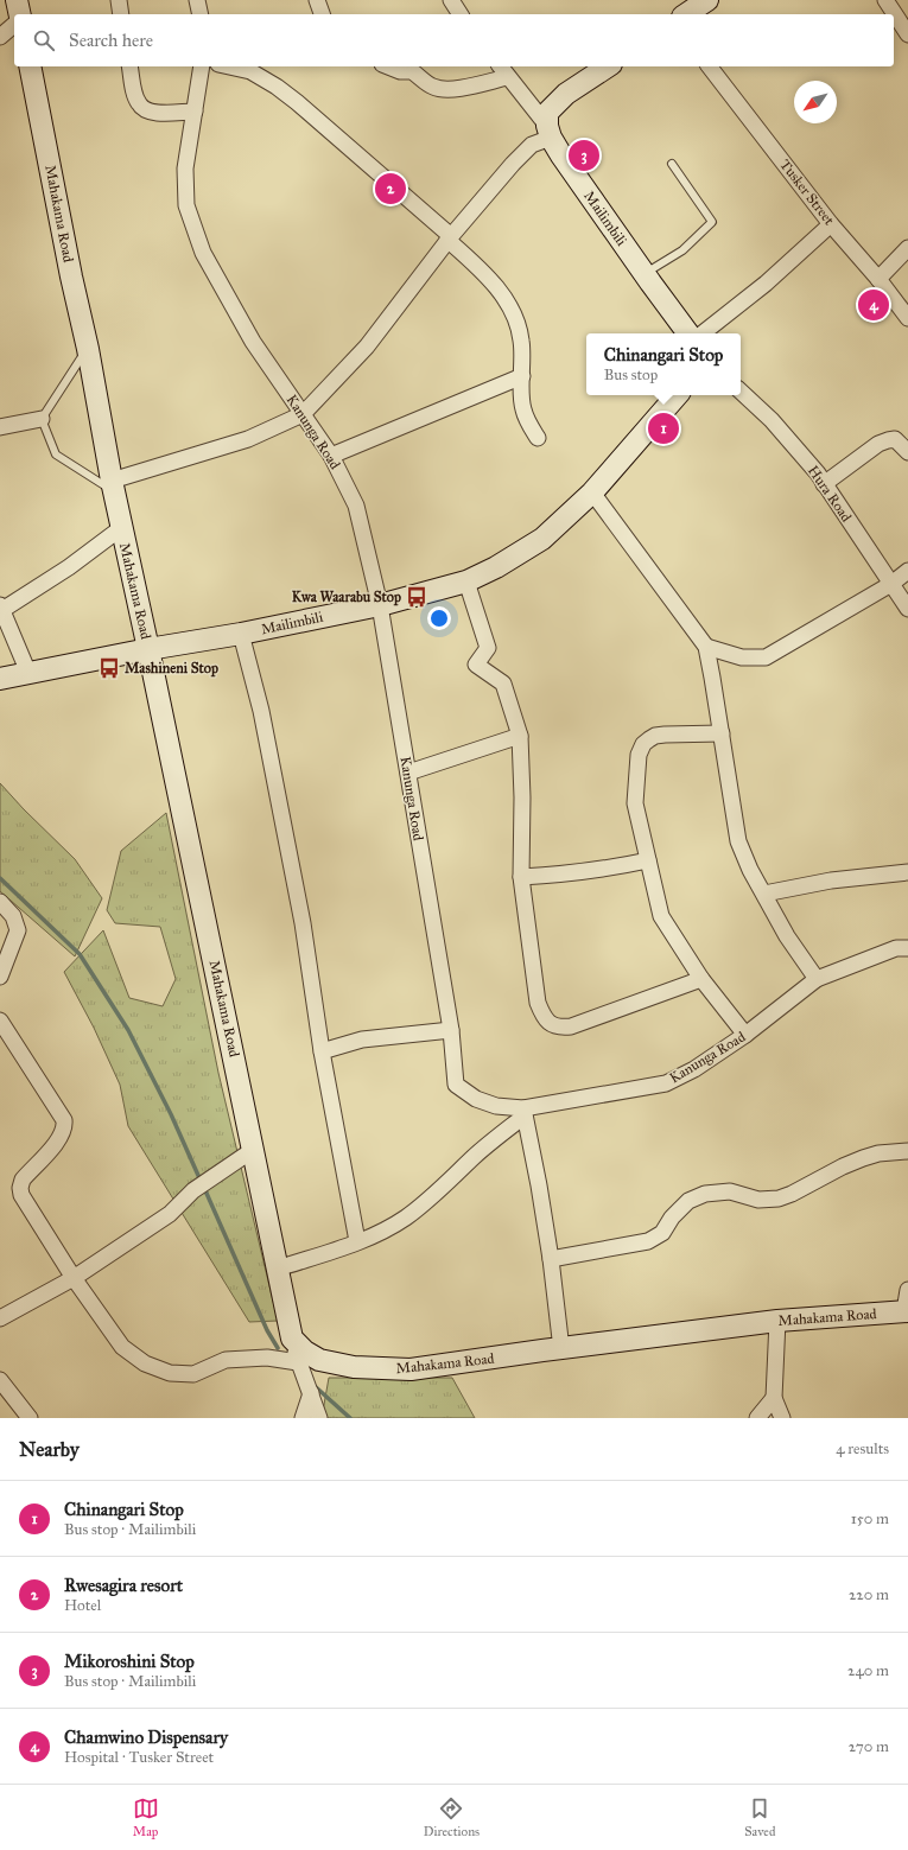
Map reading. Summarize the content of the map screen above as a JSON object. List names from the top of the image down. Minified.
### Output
{"streets":{"street":["Tusker Street","Mahakama Road","Mailimbili","Kanunga Road","Hura Road"]},"crossings":[["Mahakama Road","Mailimbili"],["Mailimbili","Kanunga Road"]],"places":{"bus stop":["Kwa Waarabu Stop","Mashineni Stop"]},"north":"bottom left","page":{"search":"Search here","pins":["3","2","4","1"],"popup":["Chinangari Stop","Bus stop"],"heading":["Nearby","4 results"],"list":[{"mark":"1","name":"Chinangari Stop","note":"Bus stop · Mailimbili","value":"150 m"},{"mark":"2","name":"Rwesagira resort","note":"Hotel","value":"220 m"},{"mark":"3","name":"Mikoroshini Stop","note":"Bus stop · Mailimbili","value":"240 m"},{"mark":"4","name":"Chamwino Dispensary","note":"Hospital · Tusker Street","value":"270 m"}],"nav":["Map","Directions","Saved"]}}
